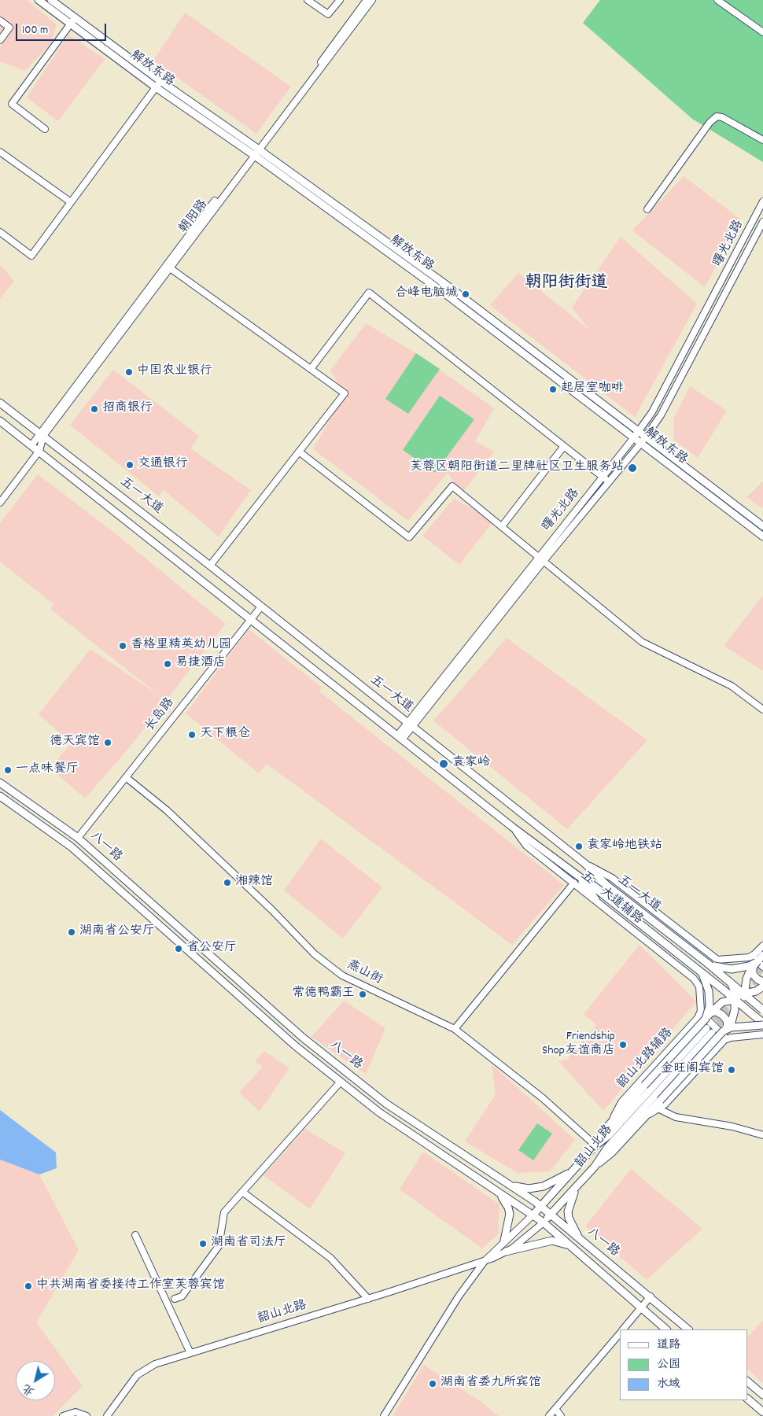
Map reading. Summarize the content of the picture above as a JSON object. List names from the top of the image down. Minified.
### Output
{"streets":{"main road":["解放东路","五一大道","八一路","韶山北路"],"street":["朝阳路","曙光北路","长岛路","五一大道辅路","燕山街","韶山北路辅路"]},"crossings":[["解放东路","朝阳路"],["解放东路","曙光北路"],["朝阳路","五一大道"],["曙光北路","五一大道"],["五一大道","长岛路"],["五一大道","五一大道辅路"],["长岛路","八一路"],["长岛路","燕山街"],["八一路","韶山北路"],["燕山街","韶山北路"]],"districts":["朝阳街街道"],"places":["合峰电脑城","中国农业银行","起居室咖啡","招商银行","交通银行","芙蓉区朝阳街道二里牌社区卫生服务站","香格里精英幼儿园","易捷酒店","天下粮仓","德天宾馆","袁家岭","一点味餐厅","袁家岭地铁站","湘辣馆","湖南省公安厅","省公安厅","常德鸭霸王","Friendship Shop友谊商店","金旺阁宾馆","湖南省司法厅","中共湖南省委接待工作室芙蓉宾馆","湖南省委九所宾馆"],"legend":["道路","公园","水域"],"scale_bar":"100 m","north":"bottom left"}
